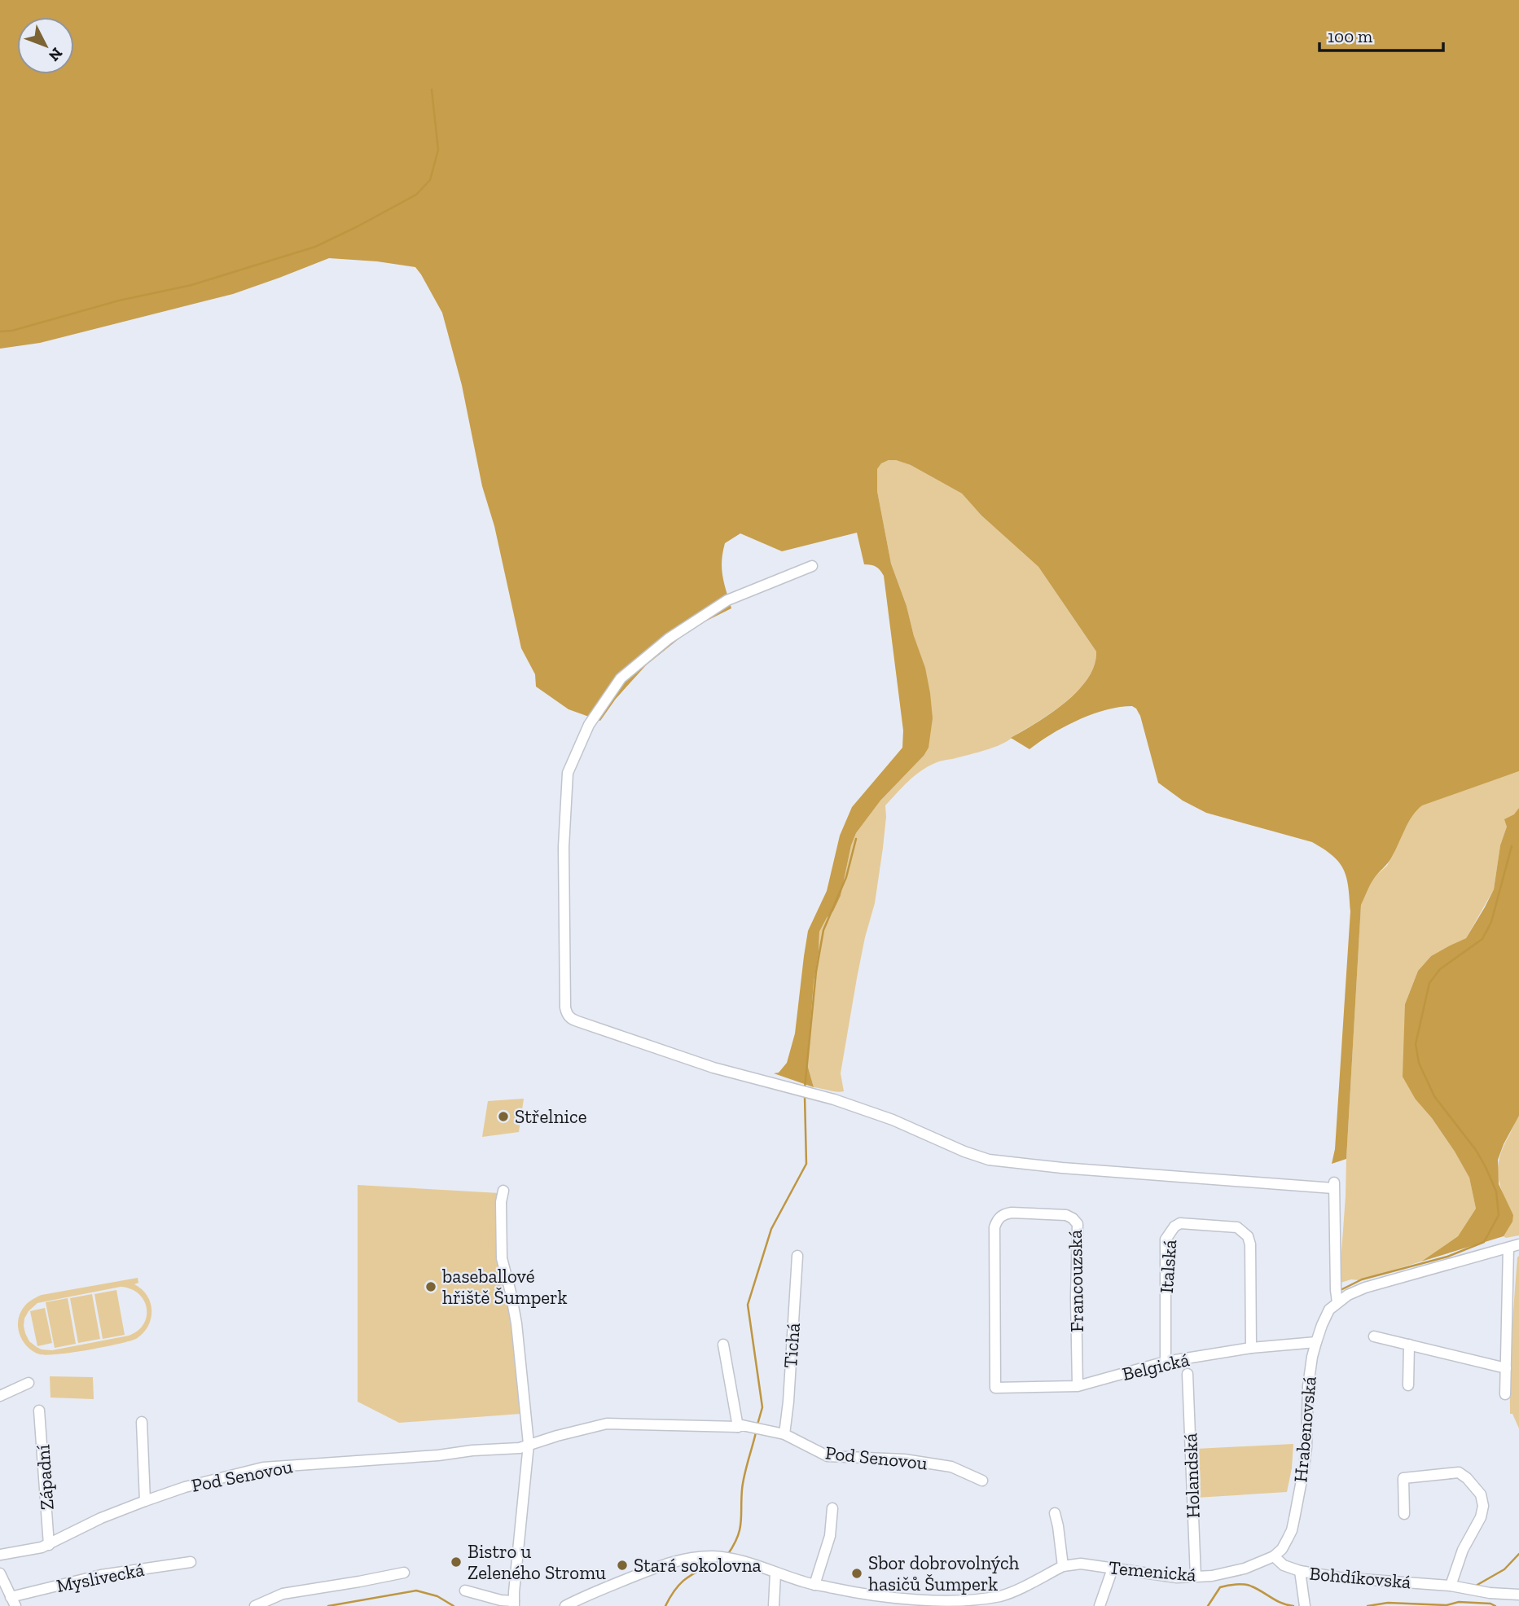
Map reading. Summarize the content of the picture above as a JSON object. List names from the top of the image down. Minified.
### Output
{"streets":{"street":["Italská","Francouzská","Tichá","Belgická","Hrabenovská","Pod Senovou","Holandská","Západní","Temenická","Myslivecká","Bohdíkovská"]},"crossings":[["Italská","Belgická"],["Francouzská","Belgická"],["Tichá","Pod Senovou"],["Belgická","Hrabenovská"],["Hrabenovská","Temenická"],["Hrabenovská","Bohdíkovská"],["Pod Senovou","Západní"],["Holandská","Temenická"],["Temenická","Bohdíkovská"]],"places":["Střelnice","baseballové hřiště Šumperk","Bistro u Zeleného Stromu","Stará sokolovna","Sbor dobrovolných hasičů Šumperk"],"scale_bar":"100 m","north":"bottom right"}
